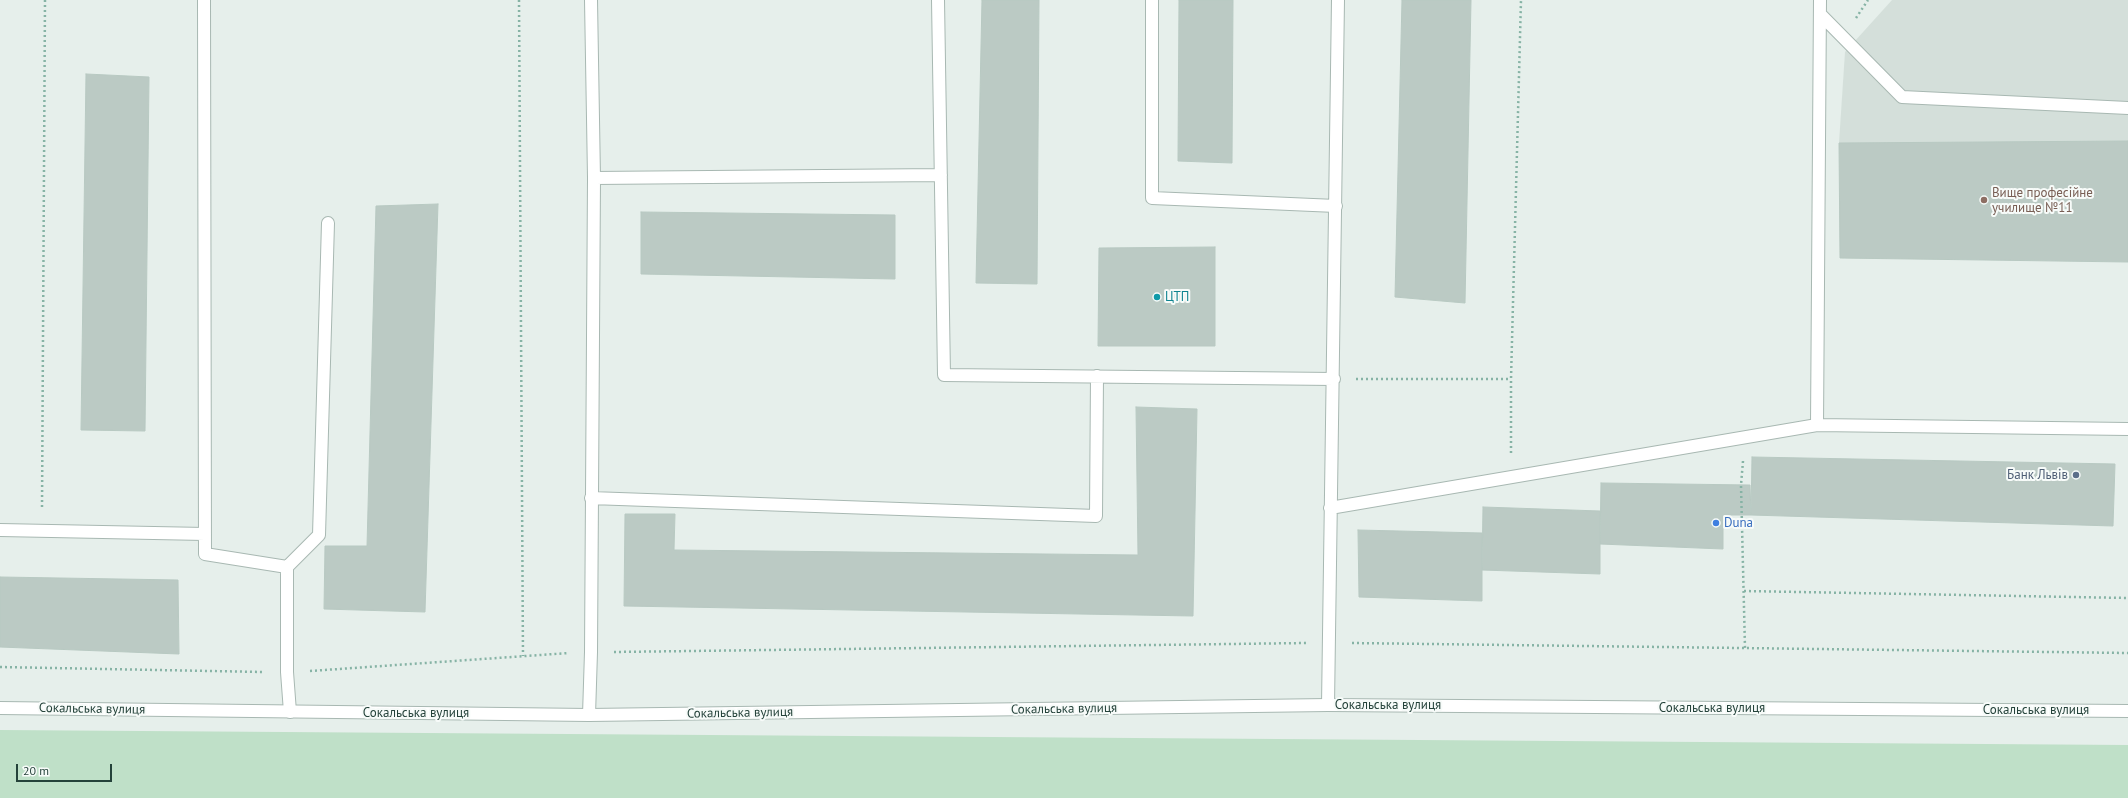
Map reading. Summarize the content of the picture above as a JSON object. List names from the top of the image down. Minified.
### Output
{"streets":{"street":["Сокальська вулиця"]},"places":["Вище професійне училище №11","ЦТП","Банк Львів","Duna"],"scale_bar":"20 m"}
